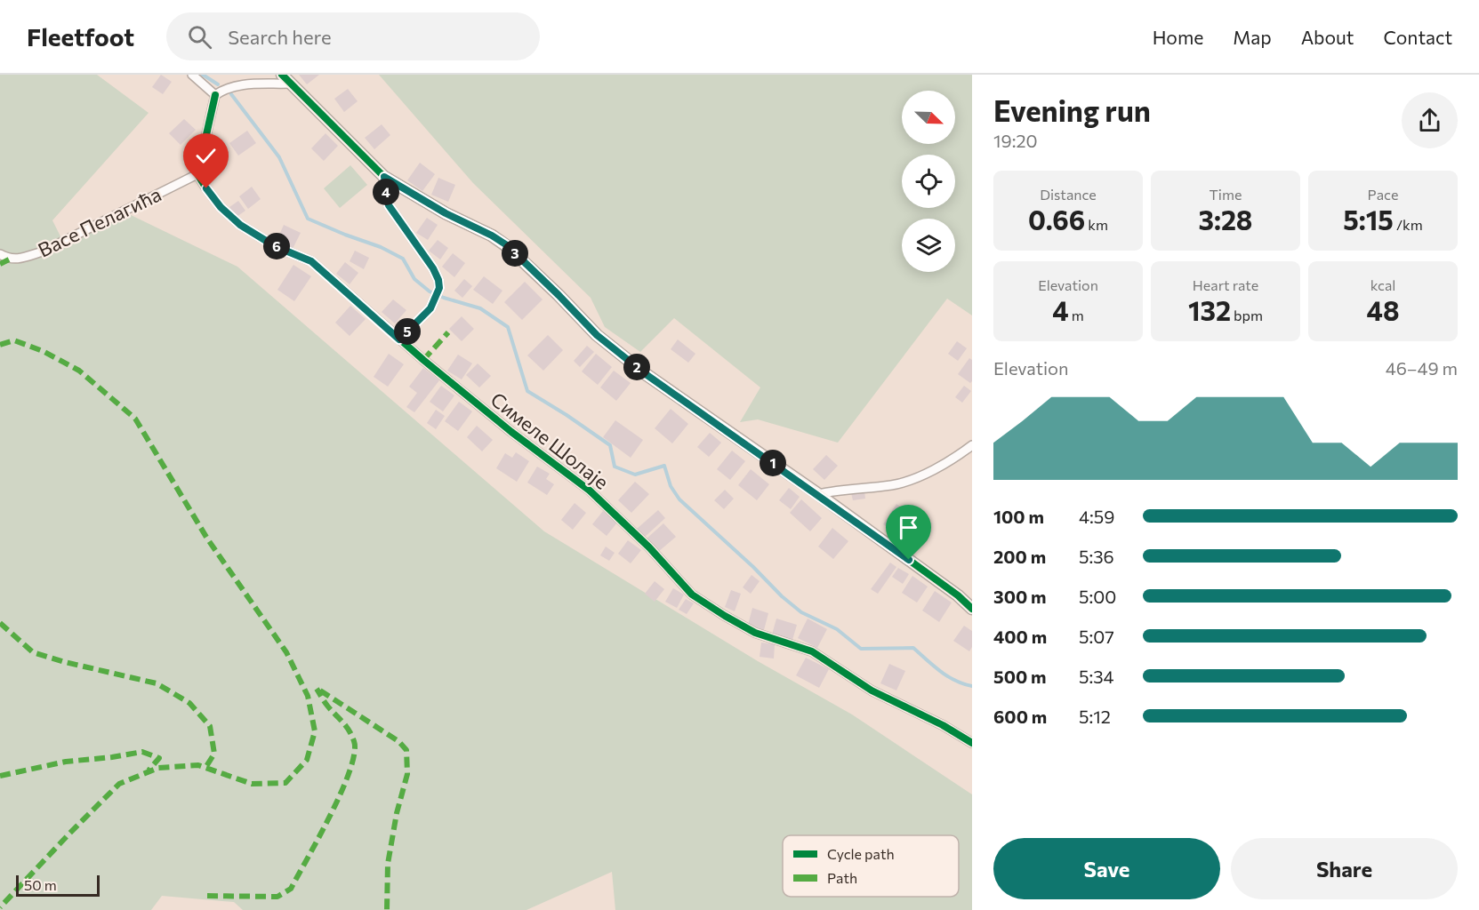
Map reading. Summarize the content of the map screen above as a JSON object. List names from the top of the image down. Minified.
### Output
{"streets":{"street":["Васе Пелагића","Симеле Шолаје"]},"crossings":[["Васе Пелагића","Симеле Шолаје"]],"legend":["Cycle path","Path"],"scale_bar":"50 m","north":"bottom right","page":{"header":"Fleetfoot","search":"Search here","nav":["Home","Map","About","Contact"],"heading":["Evening run","19:20"],"stats":[["Distance","0.66 km"],["Time","3:28"],["Pace","5:15 /km"],["Elevation","4 m"],["Heart rate","132 bpm"],["kcal","48"]],"pins":["4","6","3","5","2","1"],"chart":["Elevation","46–49 m"],"list":[{"name":"100 m","note":"4:59"},{"name":"200 m","note":"5:36"},{"name":"300 m","note":"5:00"},{"name":"400 m","note":"5:07"},{"name":"500 m","note":"5:34"},{"name":"600 m","note":"5:12"}],"buttons":["Save","Share"],"scale":"50 m"}}
